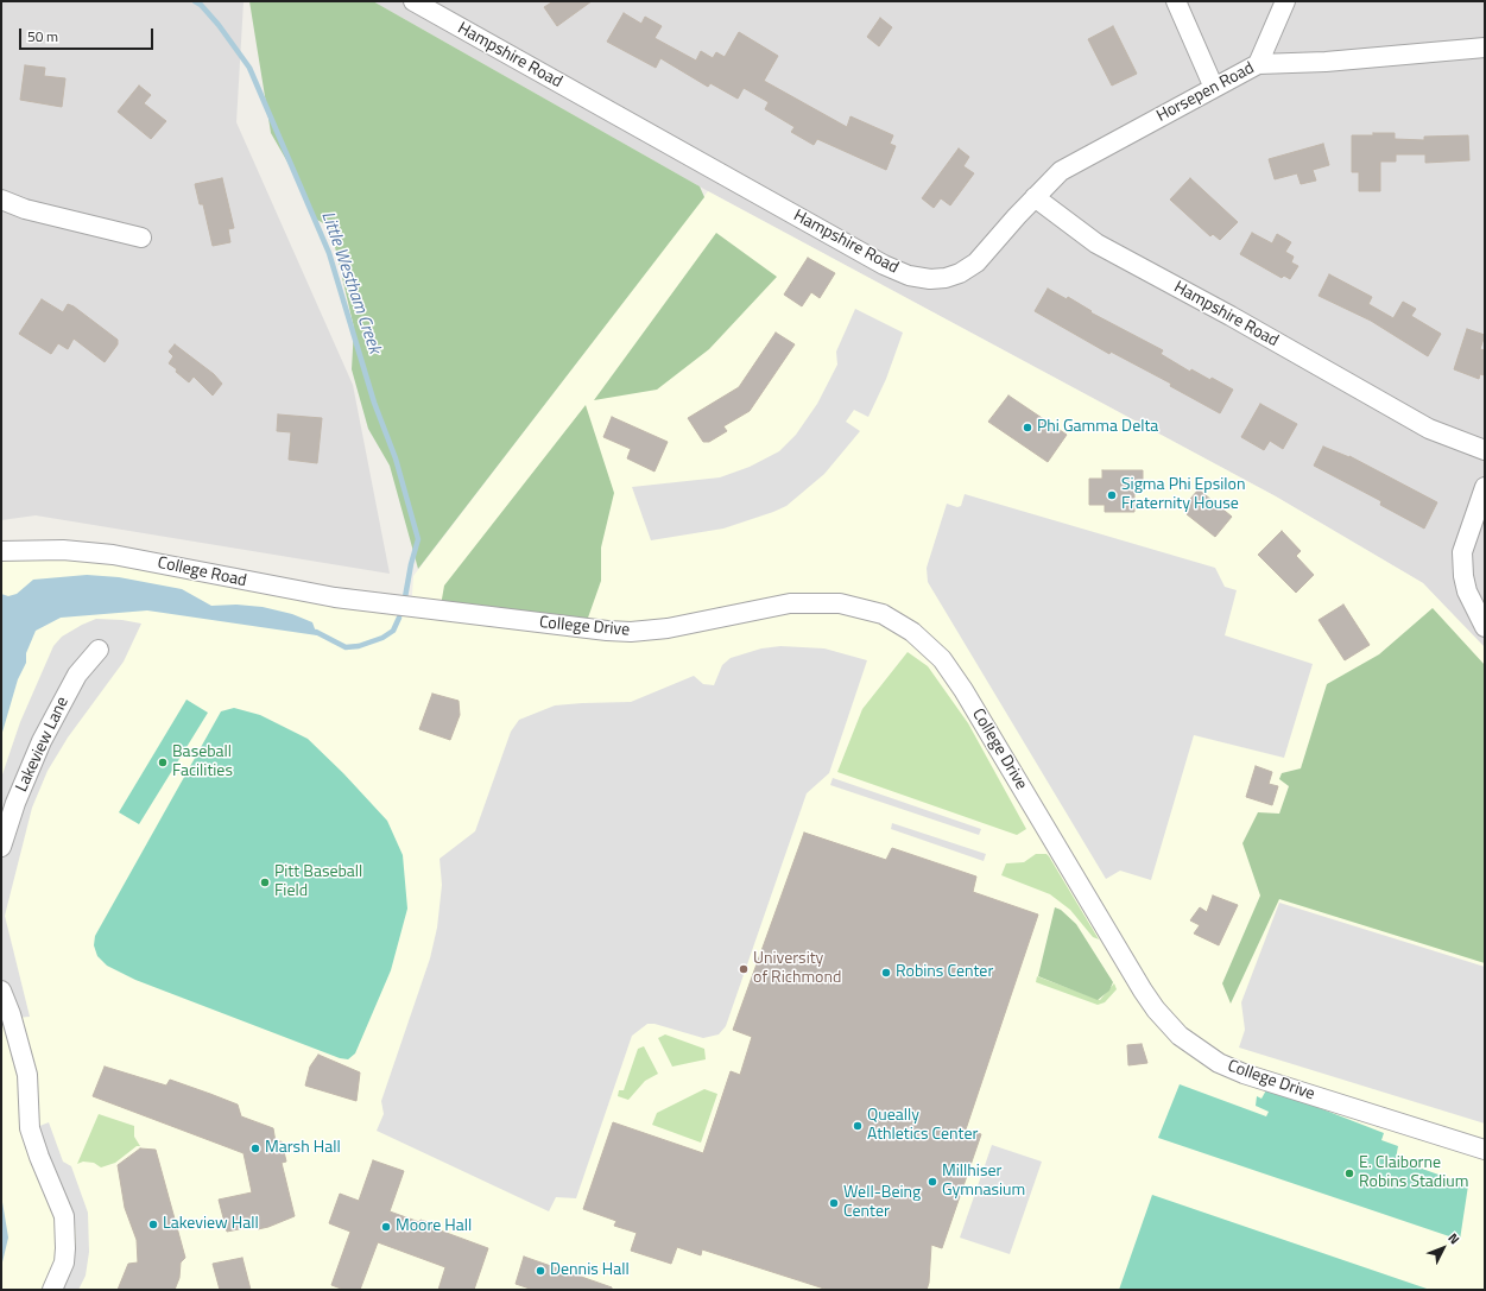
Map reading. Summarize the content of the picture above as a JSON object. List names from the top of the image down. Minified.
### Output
{"streets":{"street":["Hampshire Road","Horsepen Road","College Road","College Drive","Lakeview Lane"]},"crossings":[["Hampshire Road","Horsepen Road"],["College Road","College Drive"]],"water":["Little Westham Creek"],"places":["Phi Gamma Delta","Sigma Phi Epsilon Fraternity House","Baseball Facilities","Pitt Baseball Field","University of Richmond","Robins Center","Queally Athletics Center","Marsh Hall","E. Claiborne Robins Stadium","Millhiser Gymnasium","Well-Being Center","Lakeview Hall","Moore Hall","Dennis Hall"],"scale_bar":"50 m","north":"top right"}
